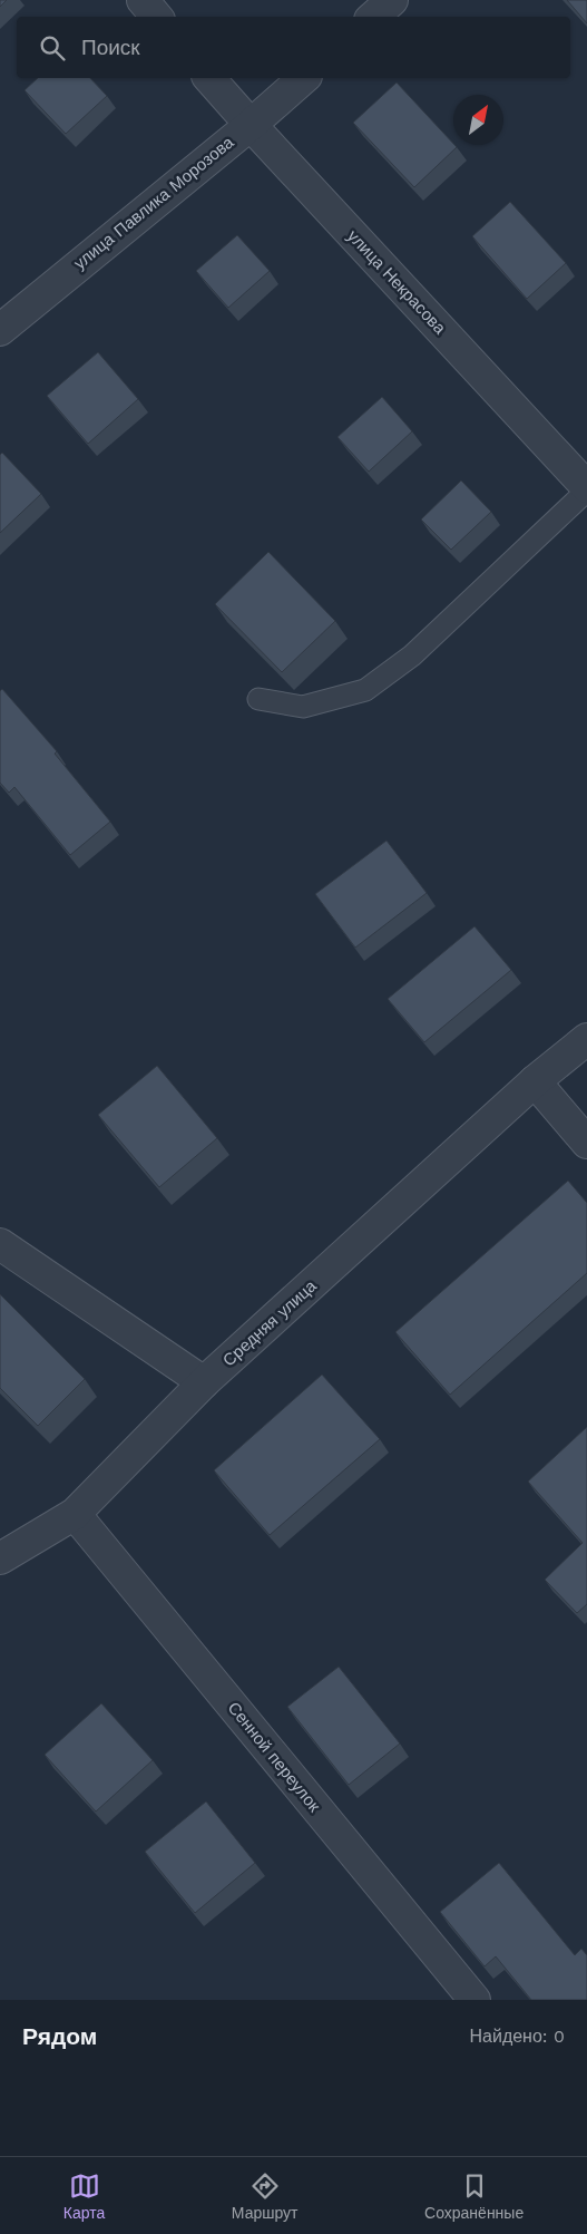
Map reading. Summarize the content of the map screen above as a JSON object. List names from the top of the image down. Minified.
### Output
{"streets":{"street":["улица Павлика Морозова","улица Некрасова","Средняя улица","Сенной переулок"]},"crossings":[["улица Павлика Морозова","улица Некрасова"],["Средняя улица","Сенной переулок"]],"north":"top right","page":{"search":"Поиск","heading":["Рядом","Найдено: 0"],"nav":["Карта","Маршрут","Сохранённые"]}}
